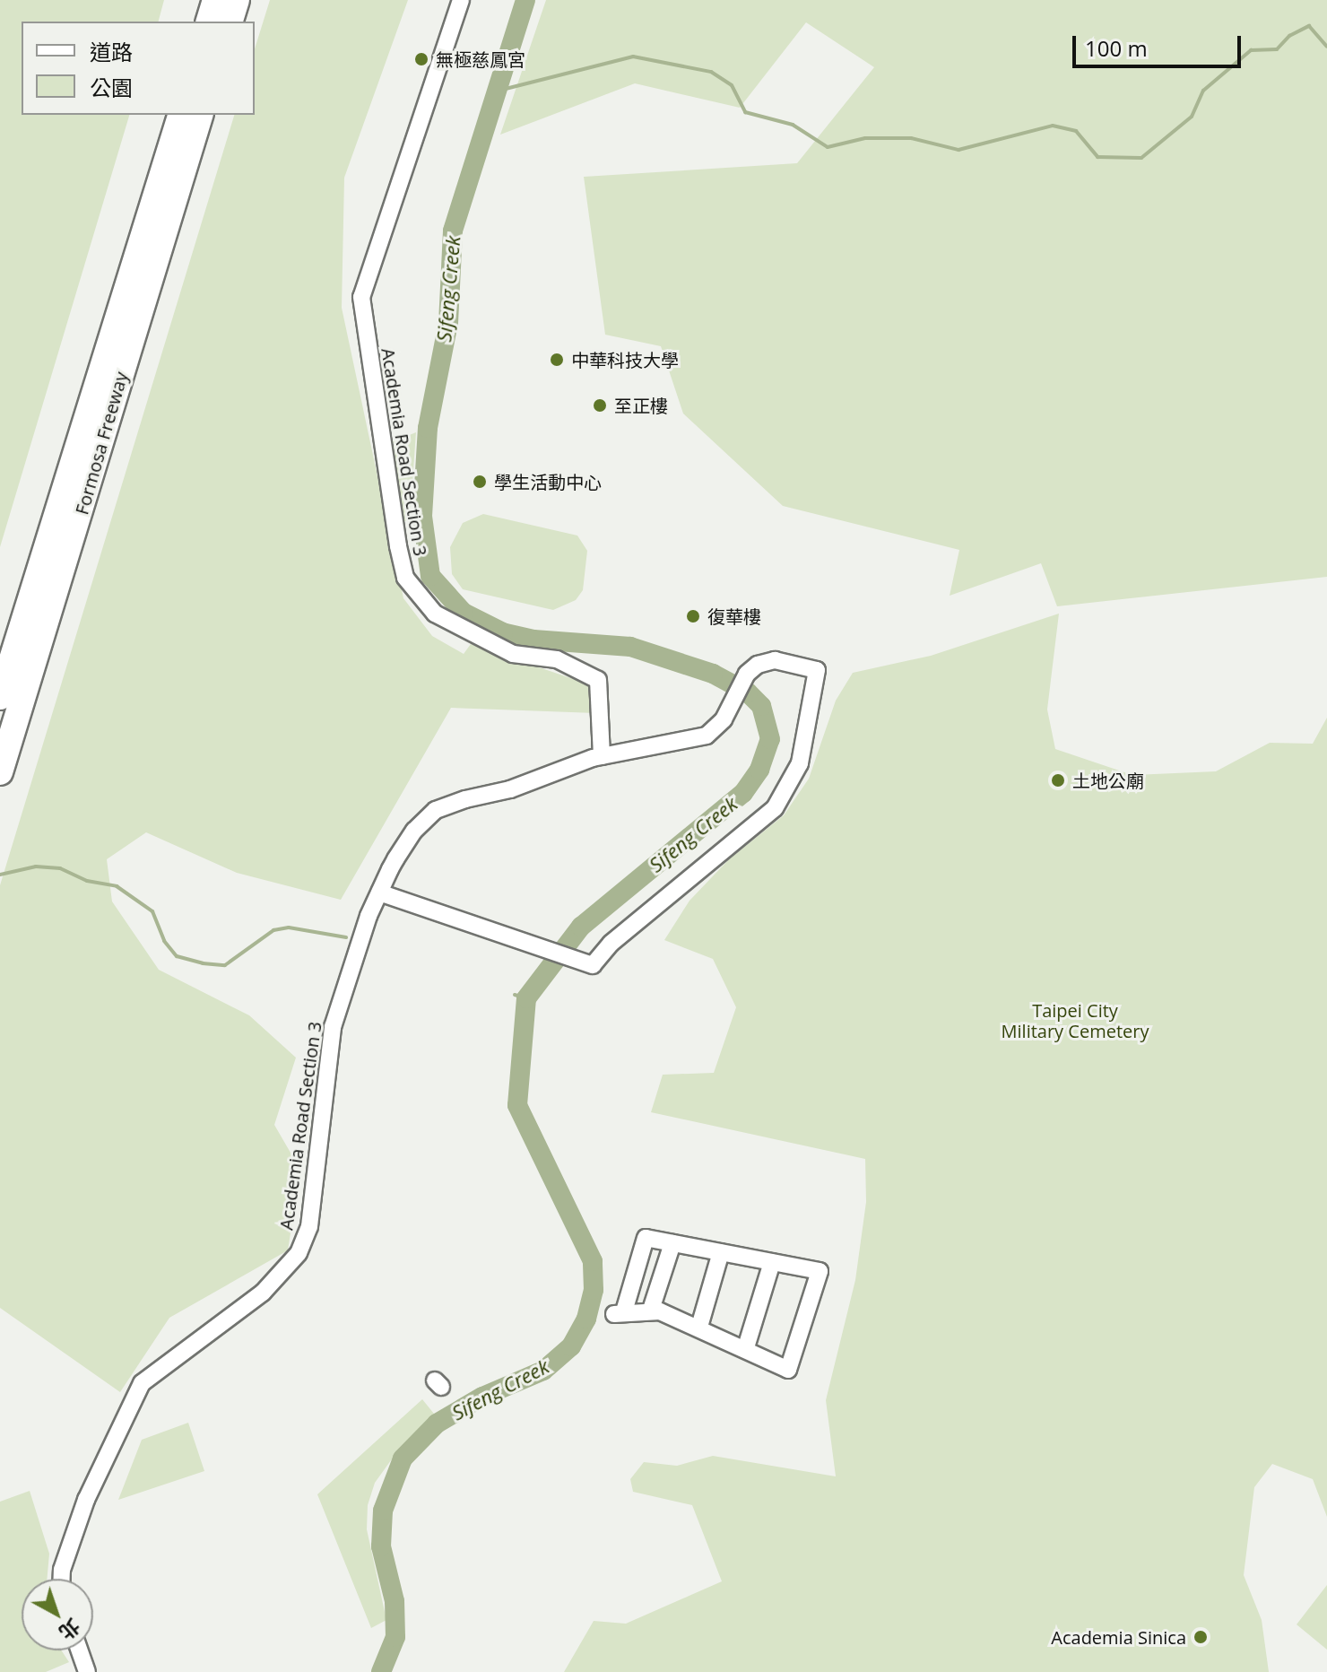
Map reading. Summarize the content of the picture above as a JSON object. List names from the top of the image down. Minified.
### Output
{"streets":{"highway":["Formosa Freeway"],"street":["Academia Road Section 3"]},"water":["Sifeng Creek"],"parks":["Taipei City Military Cemetery"],"places":["無極慈鳳宮","中華科技大學","至正樓","學生活動中心","復華樓","土地公廟","Academia Sinica"],"legend":["道路","公園"],"scale_bar":"100 m","north":"bottom right"}
